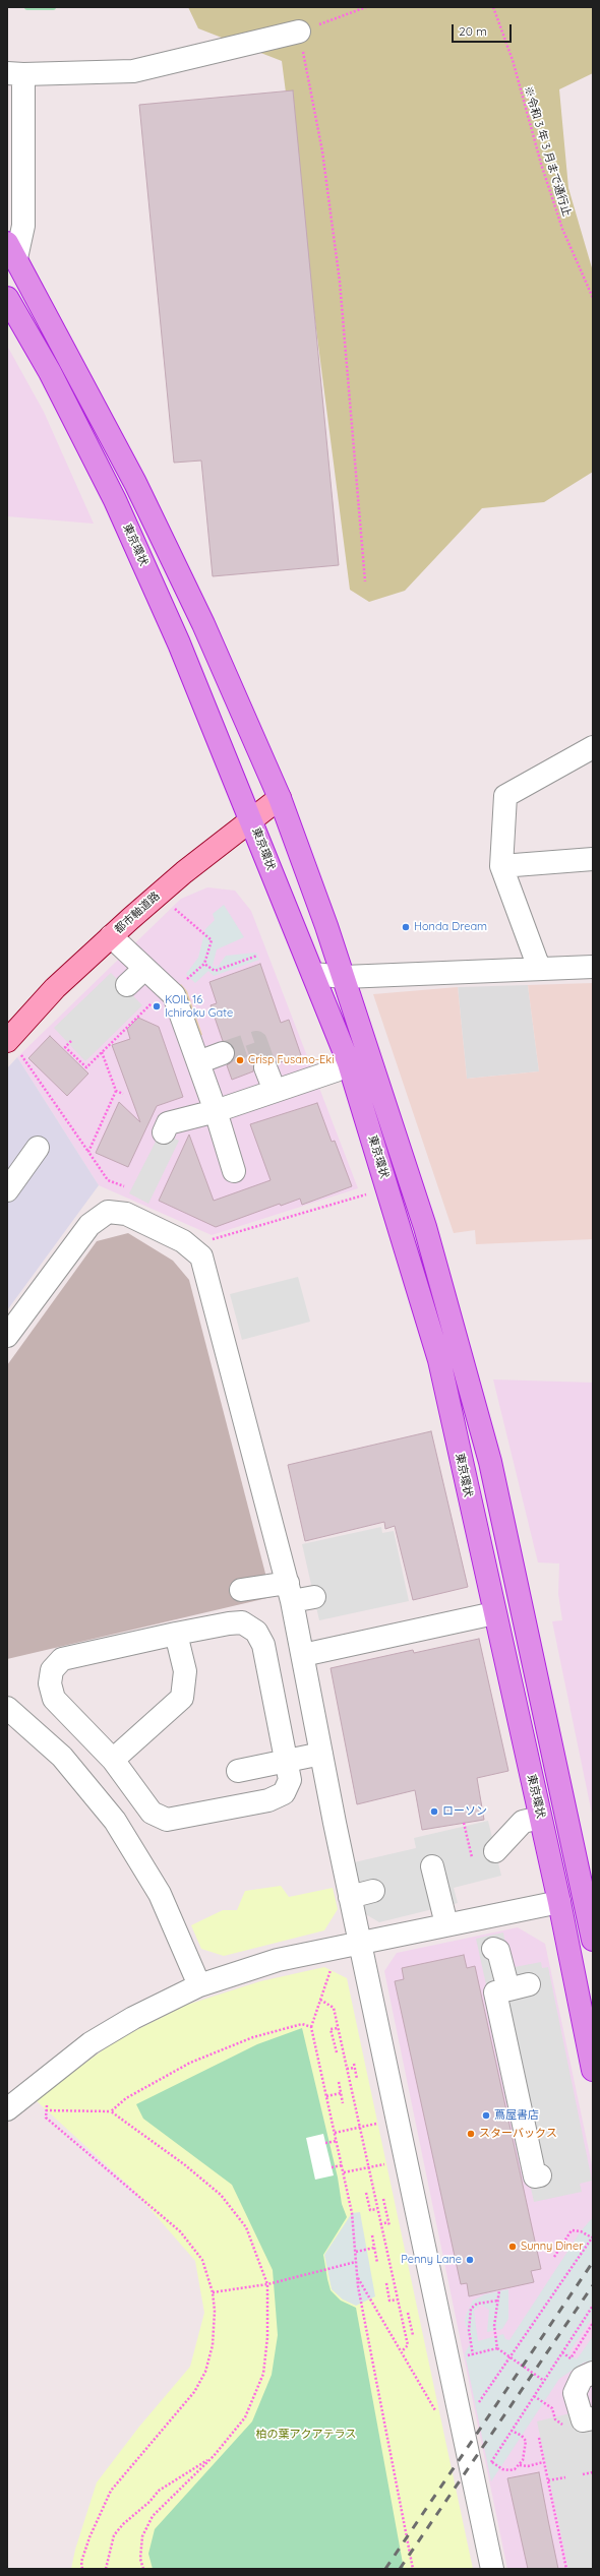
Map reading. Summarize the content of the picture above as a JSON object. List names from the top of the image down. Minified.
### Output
{"streets":{"highway":["東京環状"],"main road":["都市軸道路"],"path":["※令和 3 年 3 月まで通行止"]},"crossings":[["東京環状","都市軸道路"]],"parks":["柏の葉アクアテラス"],"places":["Honda Dream","KOIL 16 Ichiroku Gate","Crisp Fusano-Eki","ローソン","蔦屋書店","スターバックス","Sunny Diner","Penny Lane"],"scale_bar":"20 m"}
